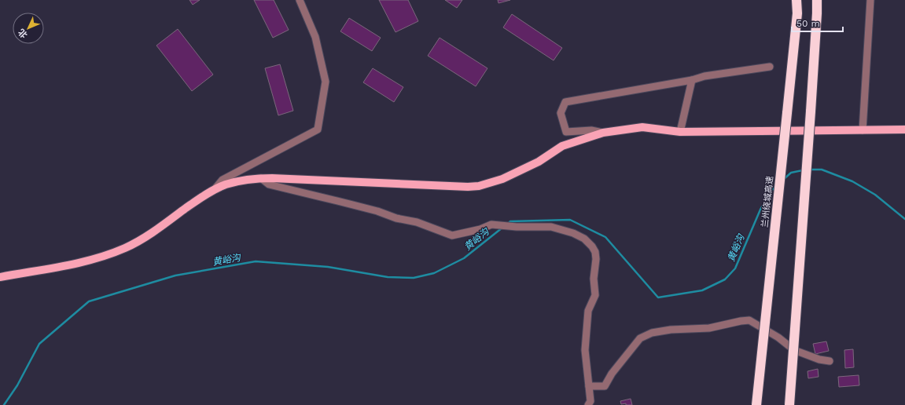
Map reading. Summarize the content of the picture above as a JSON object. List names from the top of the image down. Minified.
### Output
{"streets":{"highway":["兰州绕城高速"]},"water":["黄峪沟"],"scale_bar":"50 m","north":"bottom left"}
